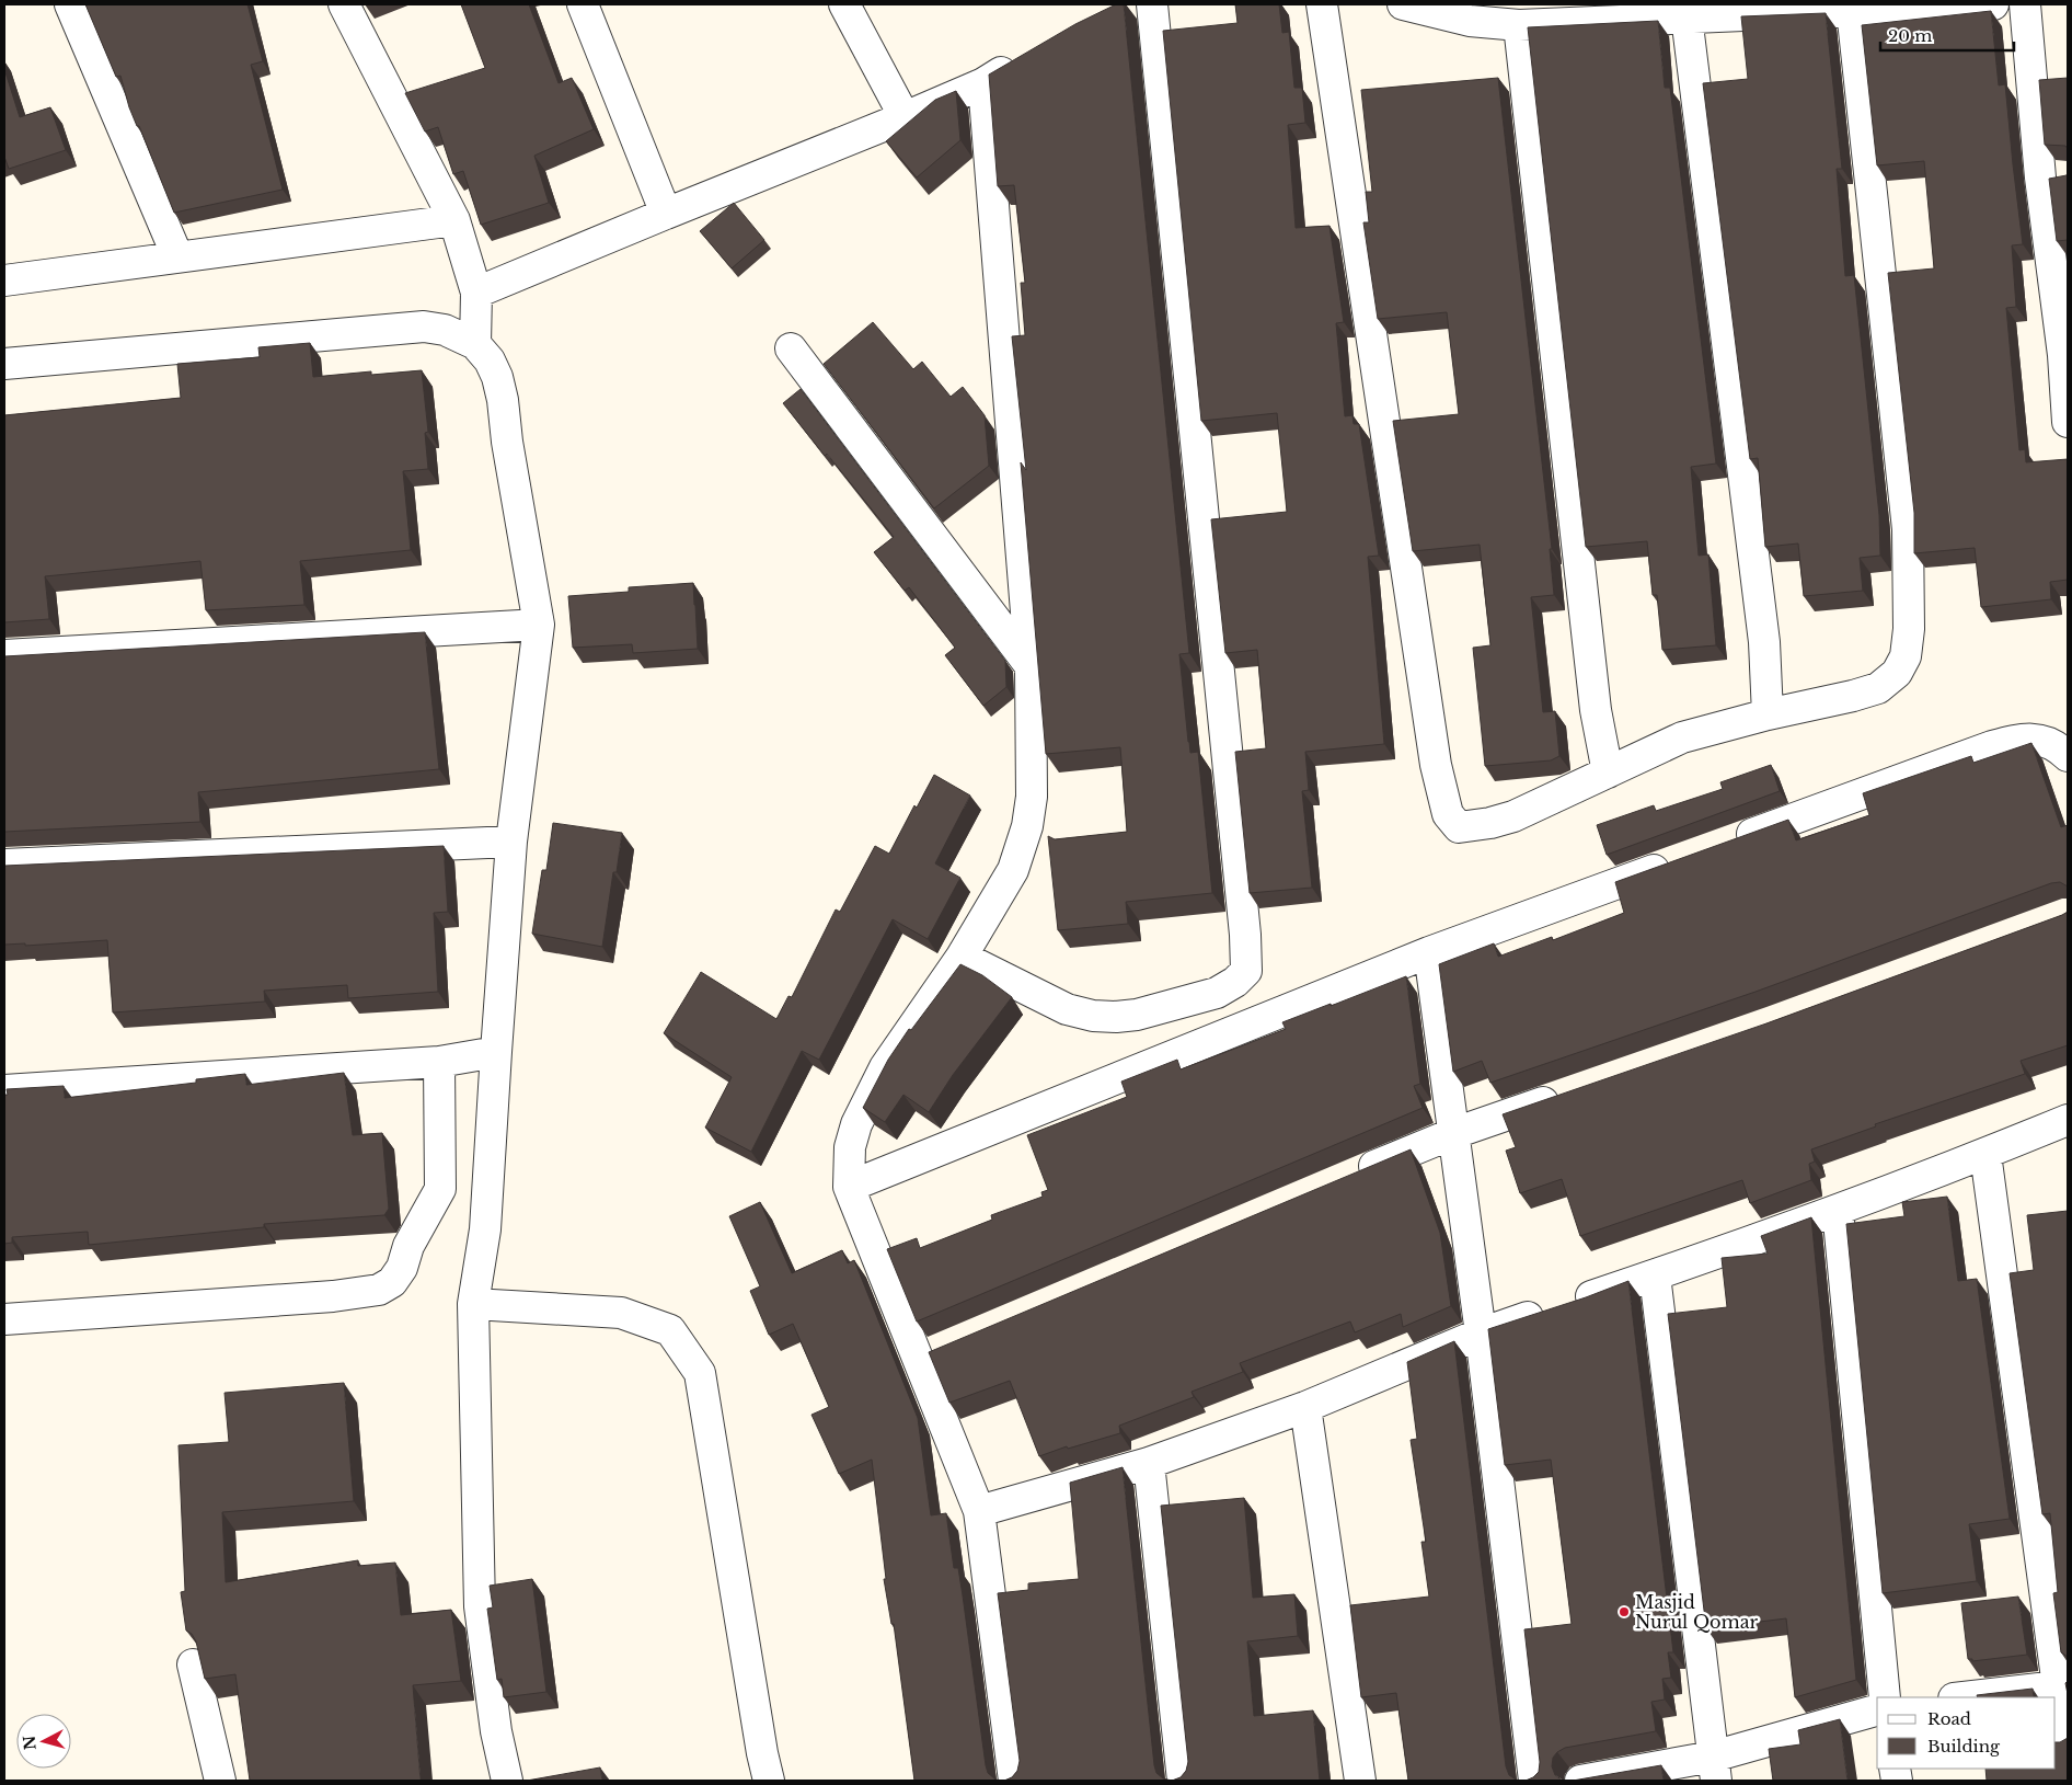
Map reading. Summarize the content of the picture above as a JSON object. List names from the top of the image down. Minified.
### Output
{"places":["Masjid Nurul Qomar"],"legend":["Road","Building"],"scale_bar":"20 m","north":"left"}
